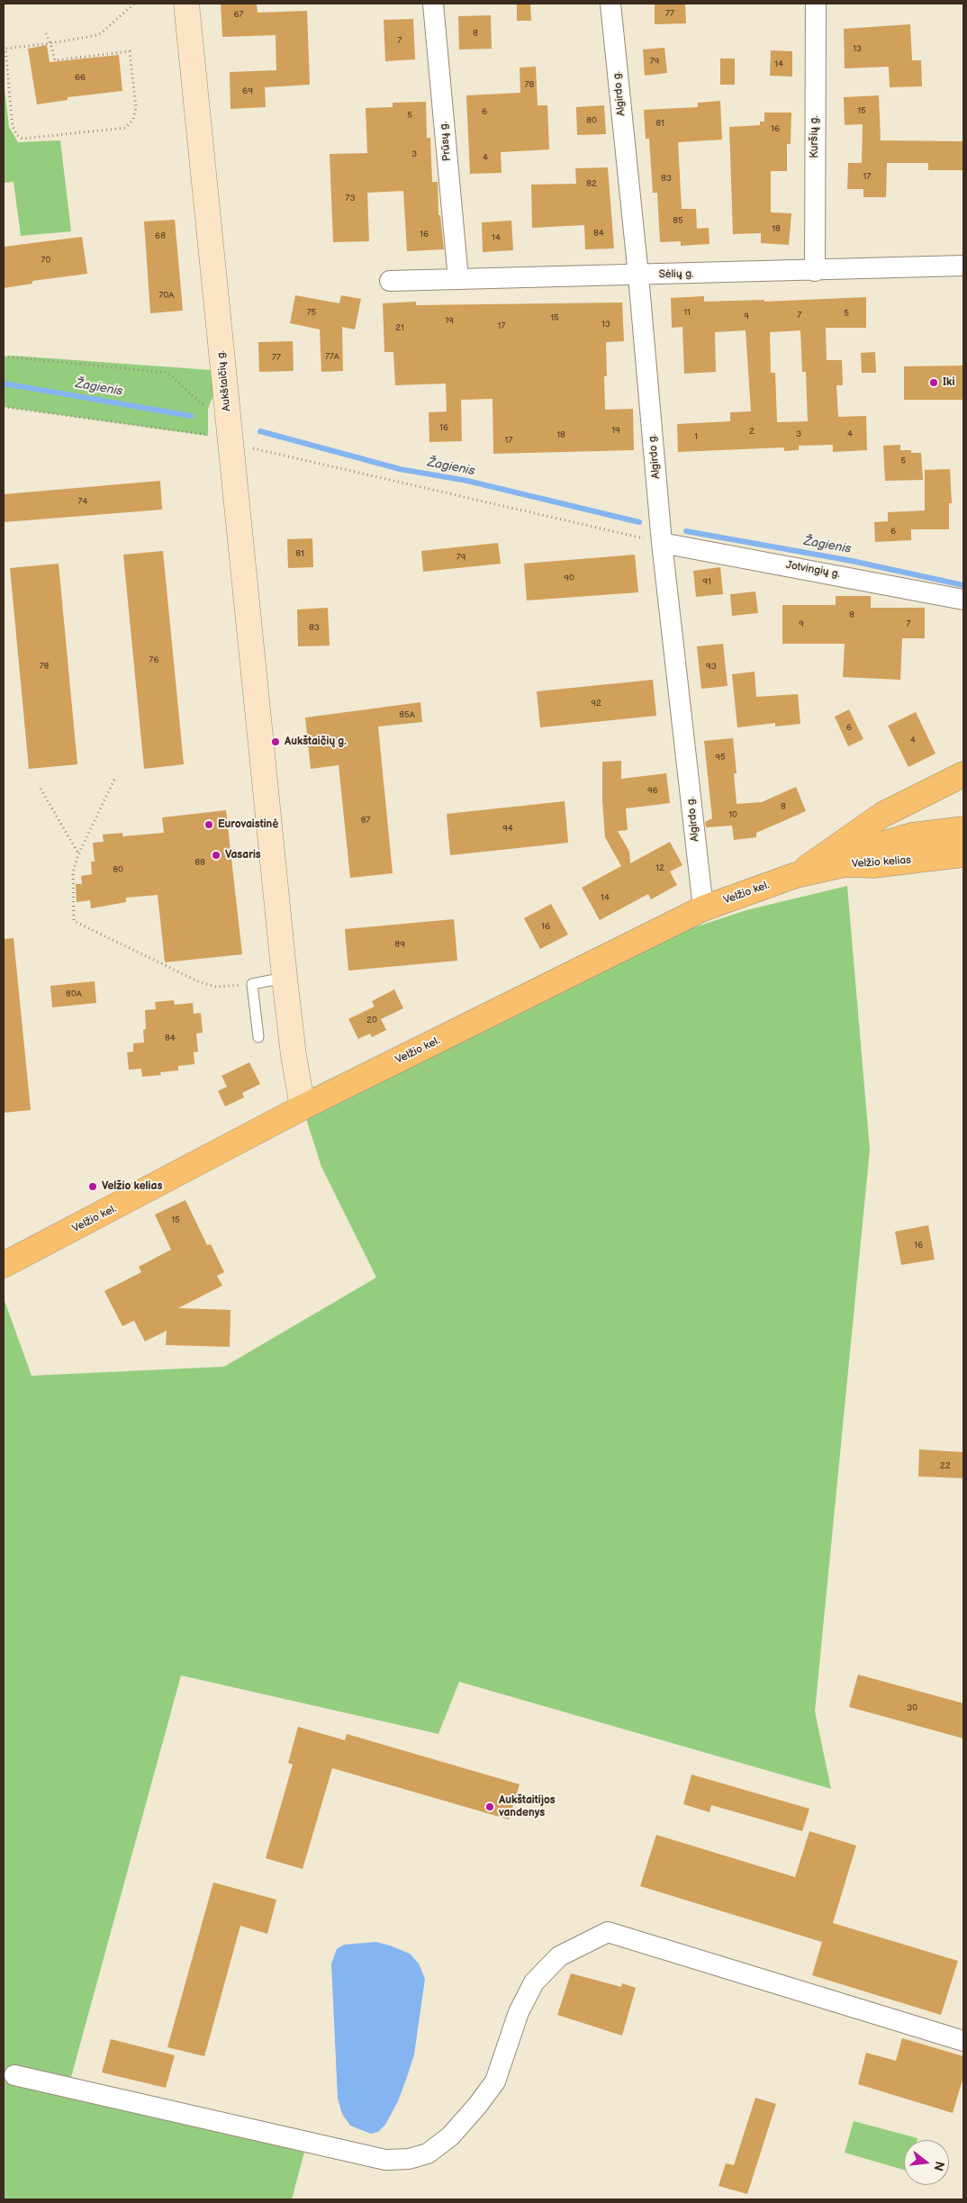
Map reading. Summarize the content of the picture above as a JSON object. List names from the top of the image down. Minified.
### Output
{"streets":{"main road":["Aukštaičių g.","Velžio kelias","Velžio kel."],"street":["Algirdo g.","Kuršių g.","Prūsų g.","Sėlių g.","Jotvingių g."]},"crossings":[["Algirdo g.","Sėlių g."],["Algirdo g.","Jotvingių g."],["Algirdo g.","Velžio kel."],["Kuršių g.","Sėlių g."],["Prūsų g.","Sėlių g."],["Aukštaičių g.","Velžio kel."],["Velžio kelias","Velžio kel."]],"water":["Žagienis"],"places":["Iki","Aukštaičių g.","Eurovaistinė","Vasaris","Velžio kelias","Aukštaitijos vandenys"],"house_numbers":["77","67","8","7","13","79","14","66","78","69","15","6","5","80","81","16","3","4","17","83","82","73","85","18","84","16","68","14","70","70A","75","11","5","7","9","15","19","13","17","21","77A","77","16","19","2","3","4","18","1","17","5","74","6","81","79","90","91","8","9","7","83","76","78","93","92","85A","6","4","95","96","8","10","87","94","88","12","80","14","16","89","80A","20","84","15","16","22","30"],"north":"right"}
